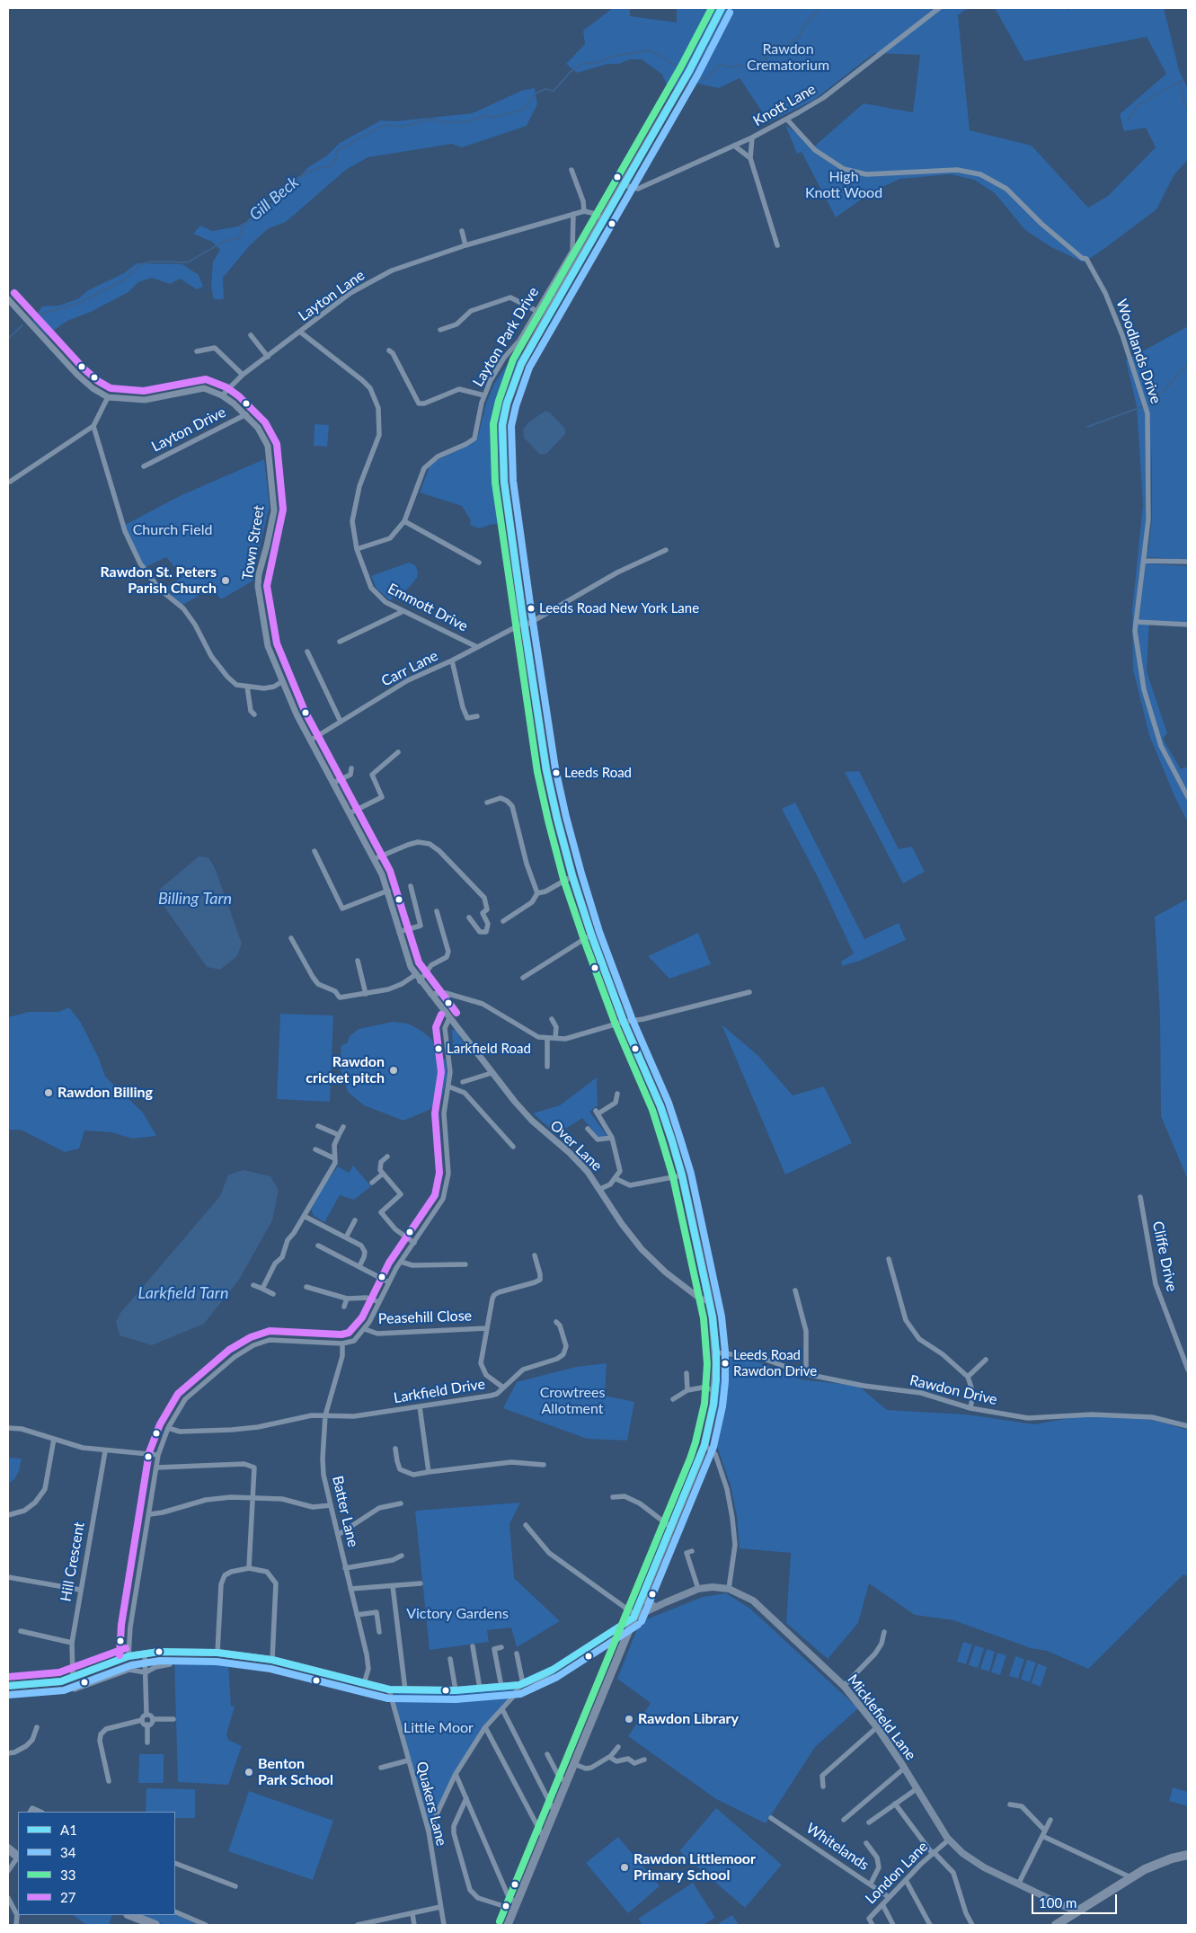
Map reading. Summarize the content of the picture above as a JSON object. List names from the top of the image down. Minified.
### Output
{"streets":{"main road":["Micklefield Lane"],"street":["Knott Lane","Layton Lane","Layton Park Drive","Woodlands Drive","Layton Drive","Town Street","Emmott Drive","Carr Lane","Over Lane","Cliffe Drive","Peasehill Close","Rawdon Drive","Larkfield Drive","Batter Lane","Hill Crescent","Quakers Lane","Whitelands","London Lane"]},"crossings":[["Knott Lane","Woodlands Drive"],["Layton Lane","Layton Park Drive"],["Layton Lane","Town Street"],["Layton Lane","Emmott Drive"],["Layton Park Drive","Emmott Drive"],["Layton Drive","Town Street"],["Town Street","Carr Lane"],["Town Street","Over Lane"],["Emmott Drive","Carr Lane"],["Larkfield Drive","Batter Lane"],["Micklefield Lane","London Lane"],["Whitelands","London Lane"]],"water":["Gill Beck","Billing Tarn","Larkfield Tarn"],"parks":["Rawdon Crematorium","High Knott Wood","Church Field","Crowtrees Allotment","Victory Gardens","Little Moor"],"places":["Rawdon St. Peters Parish Church","Leeds Road New York Lane","Leeds Road","Larkfield Road","Rawdon cricket pitch","Rawdon Billing","Leeds Road Rawdon Drive","Rawdon Library","Benton Park School","Rawdon Littlemoor Primary School"],"lines":["transit line A1","transit line 33","transit line 34","transit line 27"],"legend":["A1","34","33","27"],"scale_bar":"100 m"}
